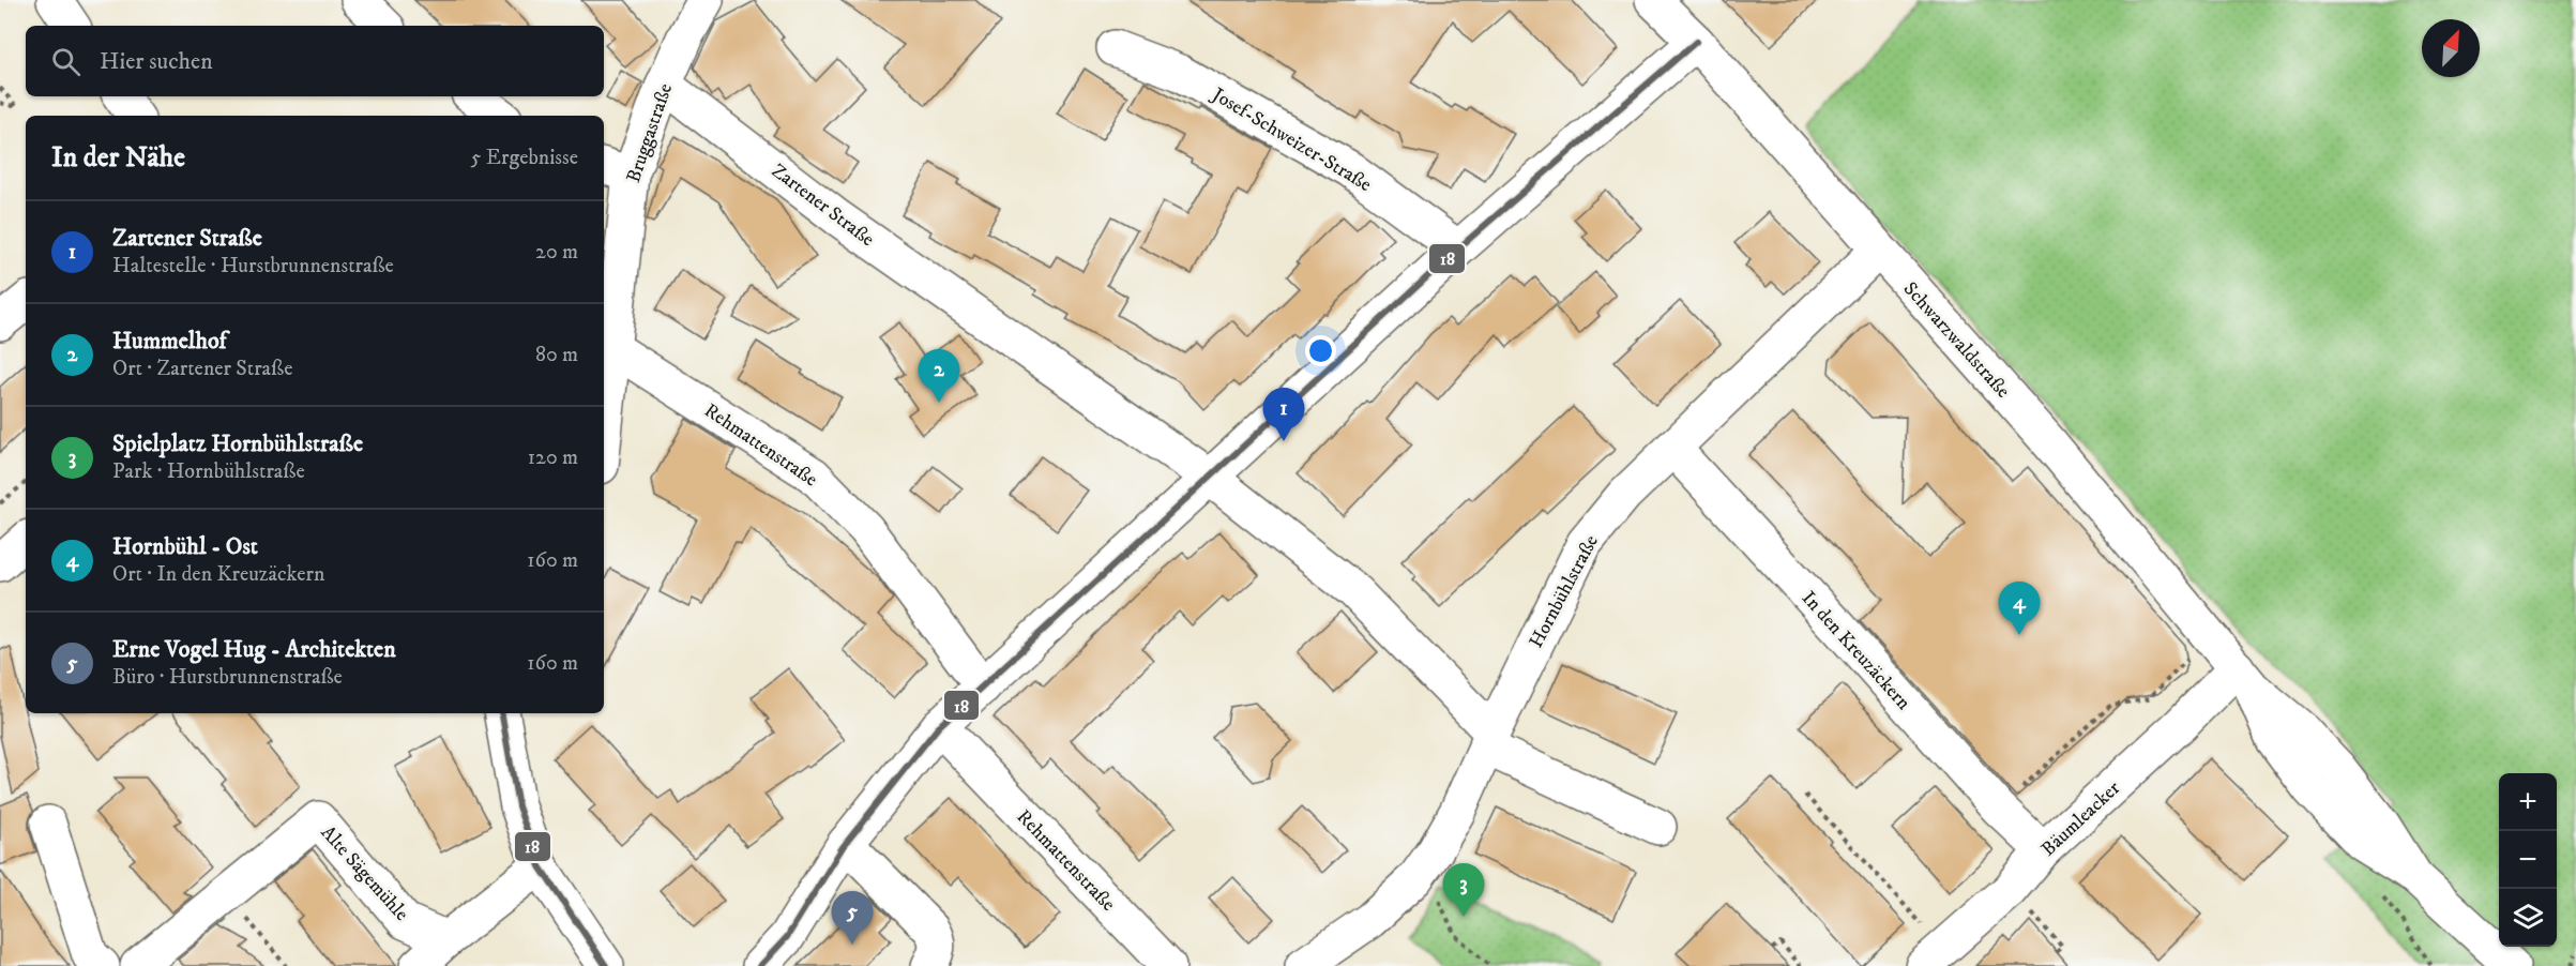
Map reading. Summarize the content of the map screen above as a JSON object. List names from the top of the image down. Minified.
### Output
{"streets":{"street":["Bruggastraße","Josef-Schweizer-Straße","Zartener Straße","Schwarzwaldstraße","Rehmattenstraße","Hornbühlstraße","In den Kreuzäckern","Bäumleacker","Alte Sägemühle"]},"crossings":[["Bruggastraße","Zartener Straße"],["Bruggastraße","Rehmattenstraße"],["Zartener Straße","Hornbühlstraße"],["Schwarzwaldstraße","Hornbühlstraße"],["Schwarzwaldstraße","Bäumleacker"],["Hornbühlstraße","In den Kreuzäckern"],["In den Kreuzäckern","Bäumleacker"]],"lines":["transit line 18"],"north":"top right","page":{"search":"Hier suchen","heading":["In der Nähe","5 Ergebnisse"],"list":[{"mark":"1","name":"Zartener Straße","note":"Haltestelle · Hurstbrunnenstraße","value":"20 m"},{"mark":"2","name":"Hummelhof","note":"Ort · Zartener Straße","value":"80 m"},{"mark":"3","name":"Spielplatz Hornbühlstraße","note":"Park · Hornbühlstraße","value":"120 m"},{"mark":"4","name":"Hornbühl - Ost","note":"Ort · In den Kreuzäckern","value":"160 m"},{"mark":"5","name":"Erne Vogel Hug - Architekten","note":"Büro · Hurstbrunnenstraße","value":"160 m"}],"pins":["2","1","4","3","5"],"map_buttons":["+","−"]}}
